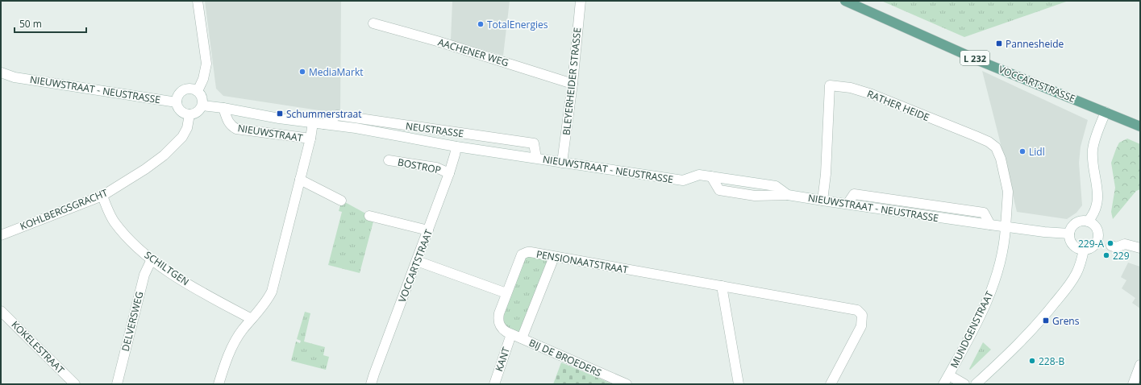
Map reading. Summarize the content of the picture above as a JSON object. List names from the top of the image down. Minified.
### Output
{"streets":{"main road":["L 232","VOCCARTSTRASSE"],"street":["AACHENER WEG","BLEYERHEIDER STRASSE","NIEUWSTRAAT - NEUSTRASSE","RATHER HEIDE","NEUSTRASSE","NIEUWSTRAAT","BOSTROP","KOHLBERGSGRACHT","PENSIONAATSTRAAT","VOCCARTSTRAAT","SCHILTGEN","DELVERSWEG","MUNDGENSTRAAT","KOKELESTRAAT","BIJ DE BROEDERS","KANT"]},"crossings":[["AACHENER WEG","BLEYERHEIDER STRASSE"],["BLEYERHEIDER STRASSE","NIEUWSTRAAT - NEUSTRASSE"],["NIEUWSTRAAT - NEUSTRASSE","RATHER HEIDE"],["NIEUWSTRAAT - NEUSTRASSE","NEUSTRASSE"],["NIEUWSTRAAT - NEUSTRASSE","NIEUWSTRAAT"],["NIEUWSTRAAT - NEUSTRASSE","KOHLBERGSGRACHT"],["NIEUWSTRAAT - NEUSTRASSE","VOCCARTSTRAAT"],["NIEUWSTRAAT - NEUSTRASSE","MUNDGENSTRAAT"],["RATHER HEIDE","MUNDGENSTRAAT"],["BOSTROP","VOCCARTSTRAAT"],["KOHLBERGSGRACHT","SCHILTGEN"],["PENSIONAATSTRAAT","BIJ DE BROEDERS"],["SCHILTGEN","DELVERSWEG"],["BIJ DE BROEDERS","KANT"]],"places":{"other":["TotalEnergies","MediaMarkt","Lidl","229-A","229","228-B"],"transit":["Pannesheide","Schummerstraat","Grens"]},"scale_bar":"50 m"}
